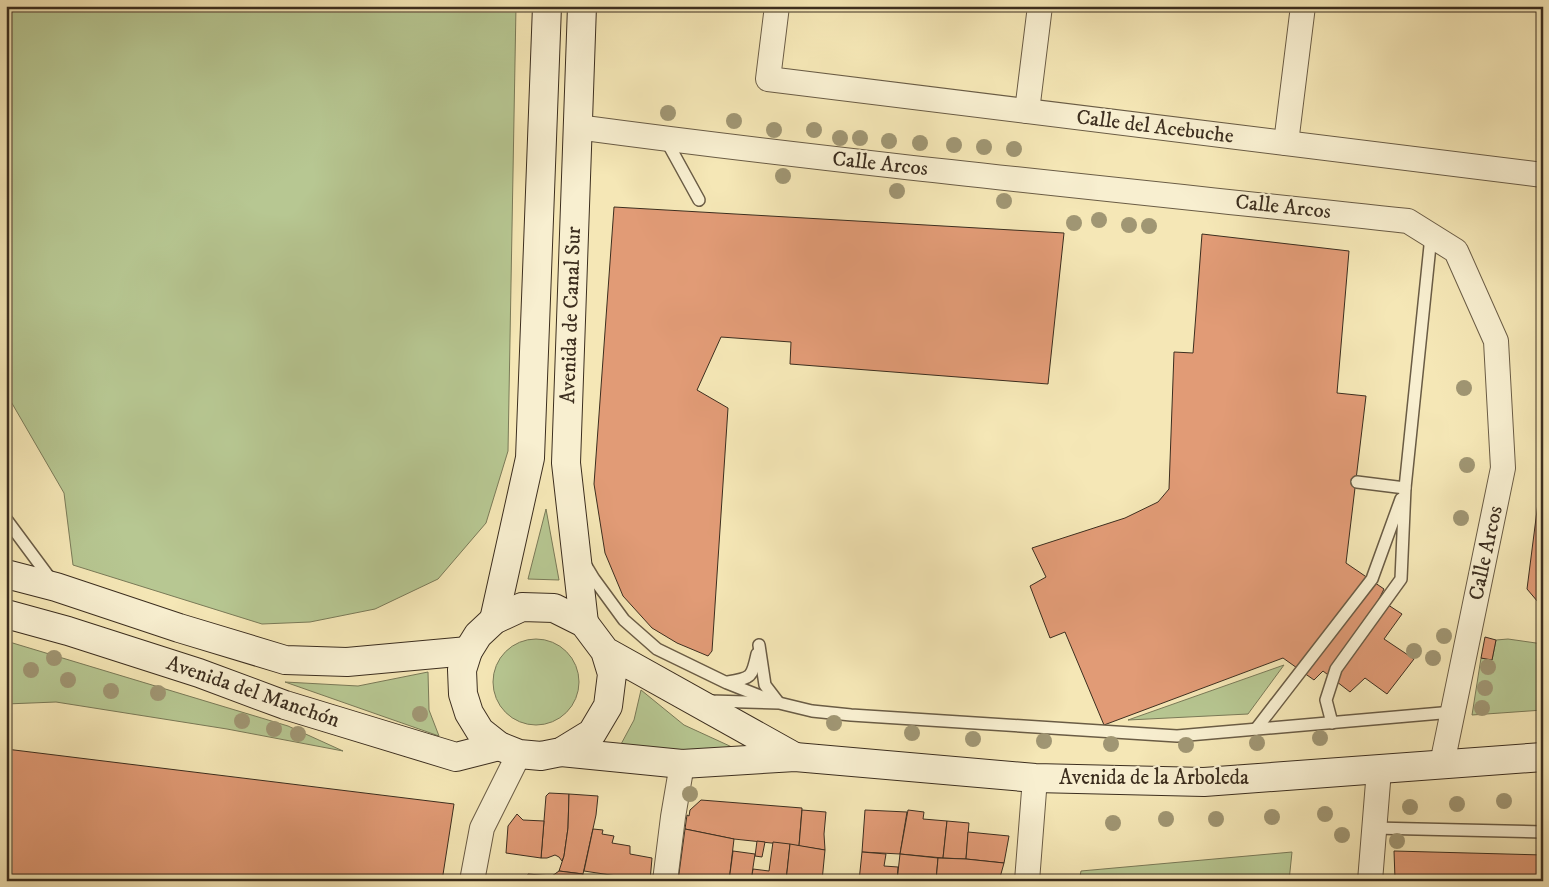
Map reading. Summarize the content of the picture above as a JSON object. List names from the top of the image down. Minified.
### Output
{"streets":{"main road":["Avenida de Canal Sur","Avenida del Manchón","Avenida de la Arboleda"],"street":["Calle del Acebuche","Calle Arcos"]},"crossings":[["Calle Arcos","Avenida de Canal Sur"],["Calle Arcos","Avenida de la Arboleda"],["Avenida de Canal Sur","Avenida del Manchón"],["Avenida de Canal Sur","Avenida de la Arboleda"],["Avenida del Manchón","Avenida de la Arboleda"]]}
